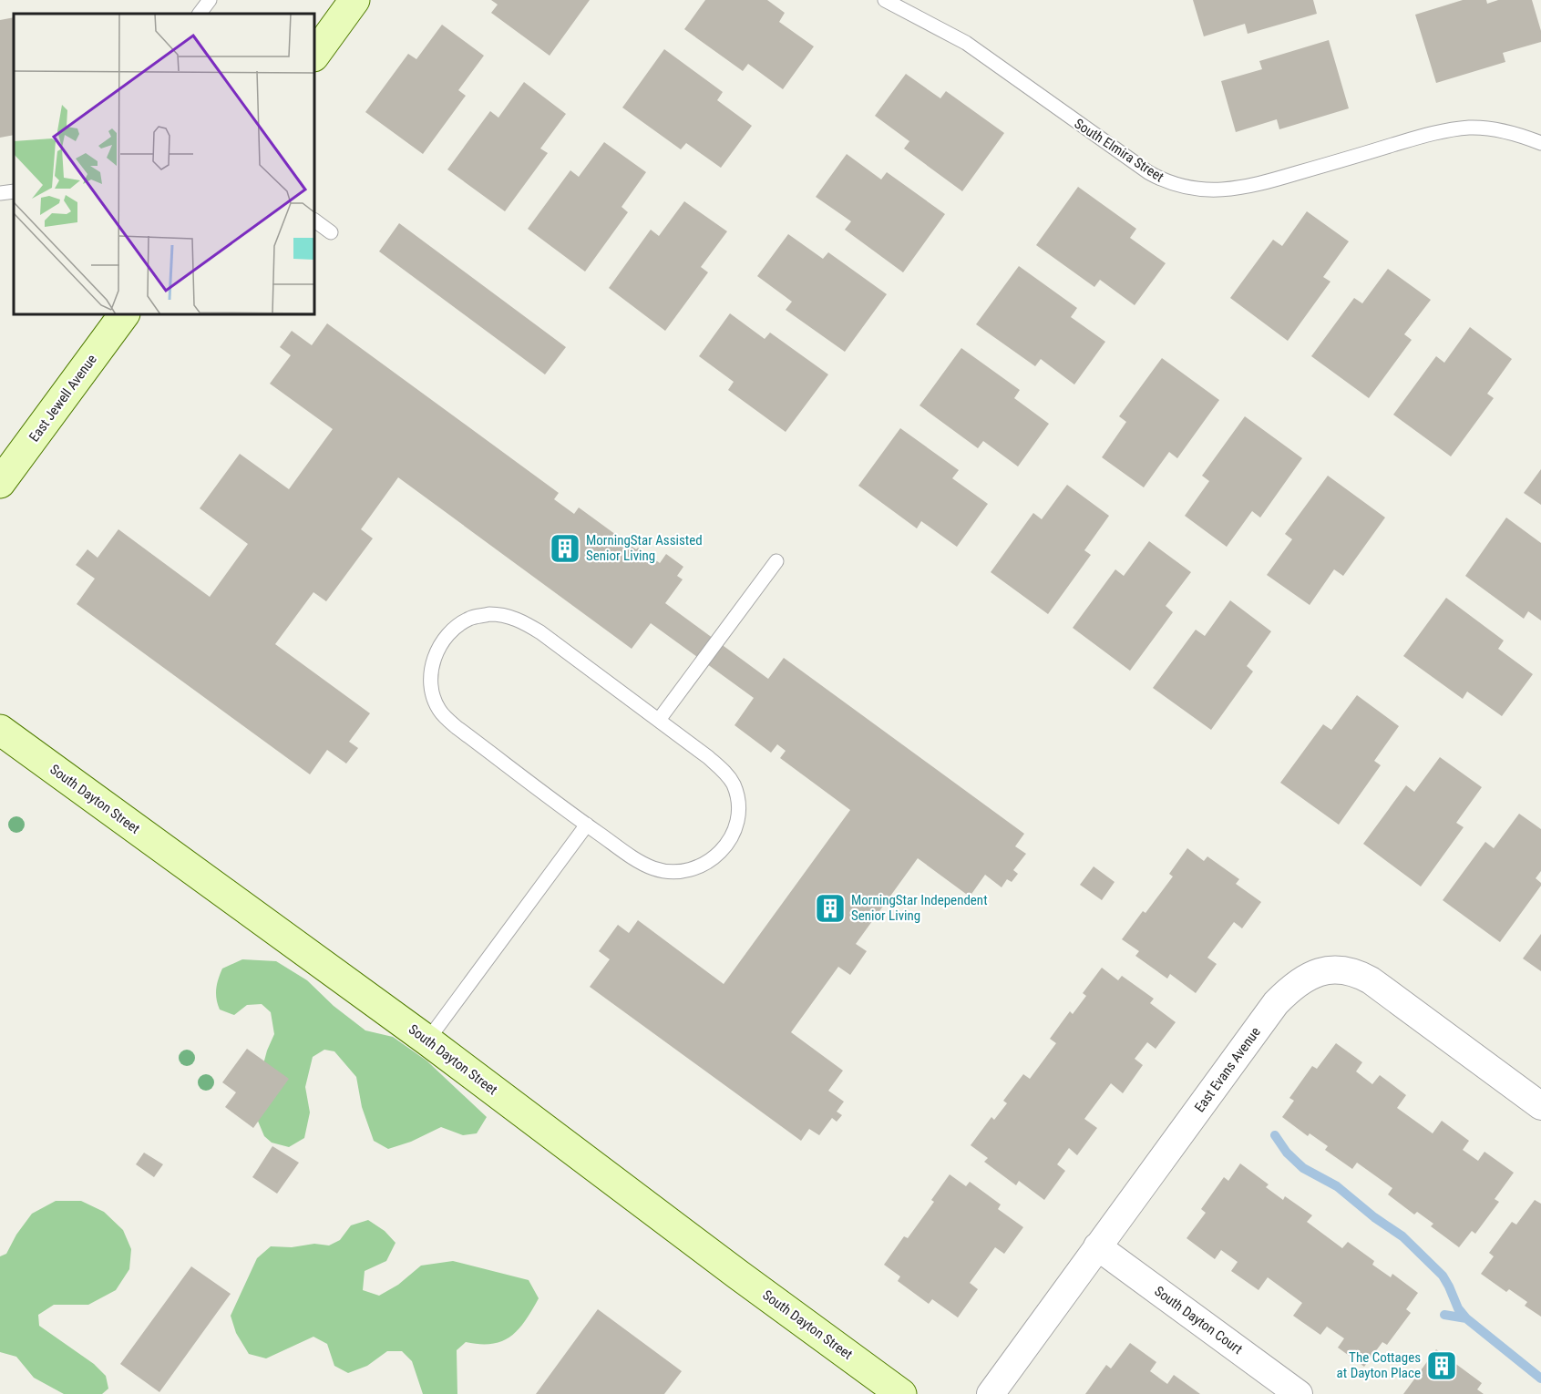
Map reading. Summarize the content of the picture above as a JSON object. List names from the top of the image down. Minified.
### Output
{"streets":{"street":["East Jewell Avenue","South Dayton Street","East Evans Avenue","South Dayton Court"],"lane":["South Elmira Street"]},"crossings":[["East Evans Avenue","South Dayton Court"]],"places":{"building":["MorningStar Assisted Senior Living","MorningStar Independent Senior Living","The Cottages at Dayton Place"]}}
